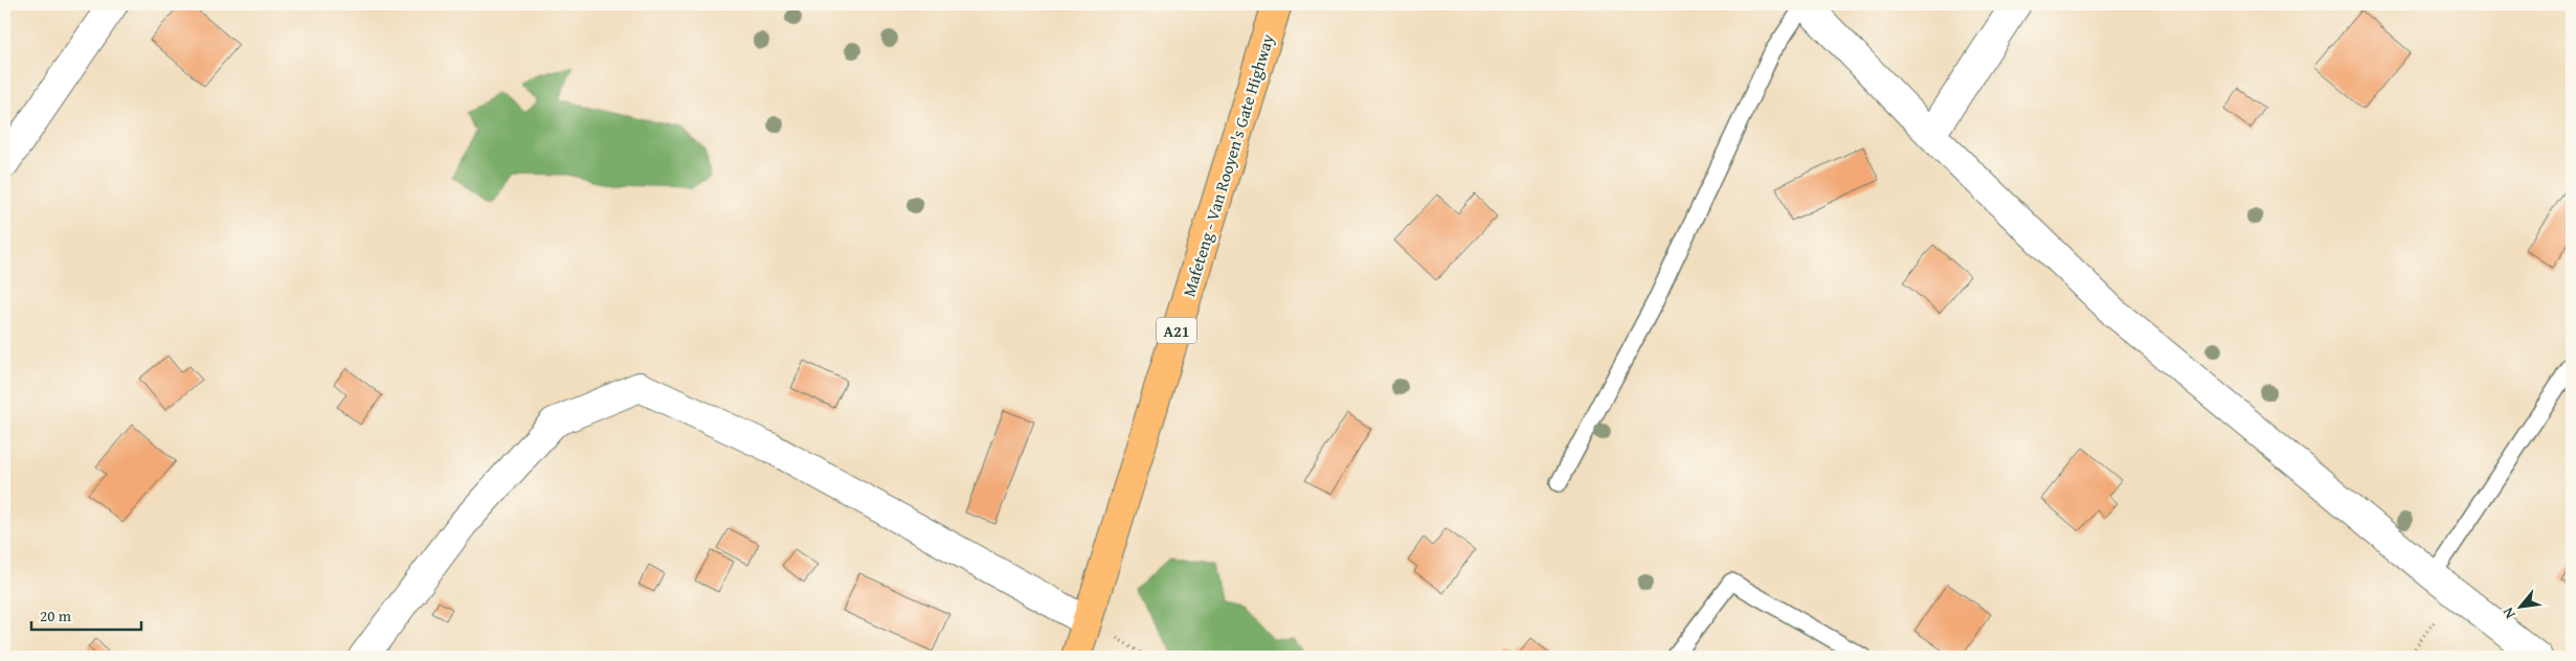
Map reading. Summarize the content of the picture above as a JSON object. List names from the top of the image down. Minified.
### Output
{"streets":{"main road":["Mafeteng - Van Rooyen's Gate Highway","A21"]},"scale_bar":"20 m","north":"bottom left"}
